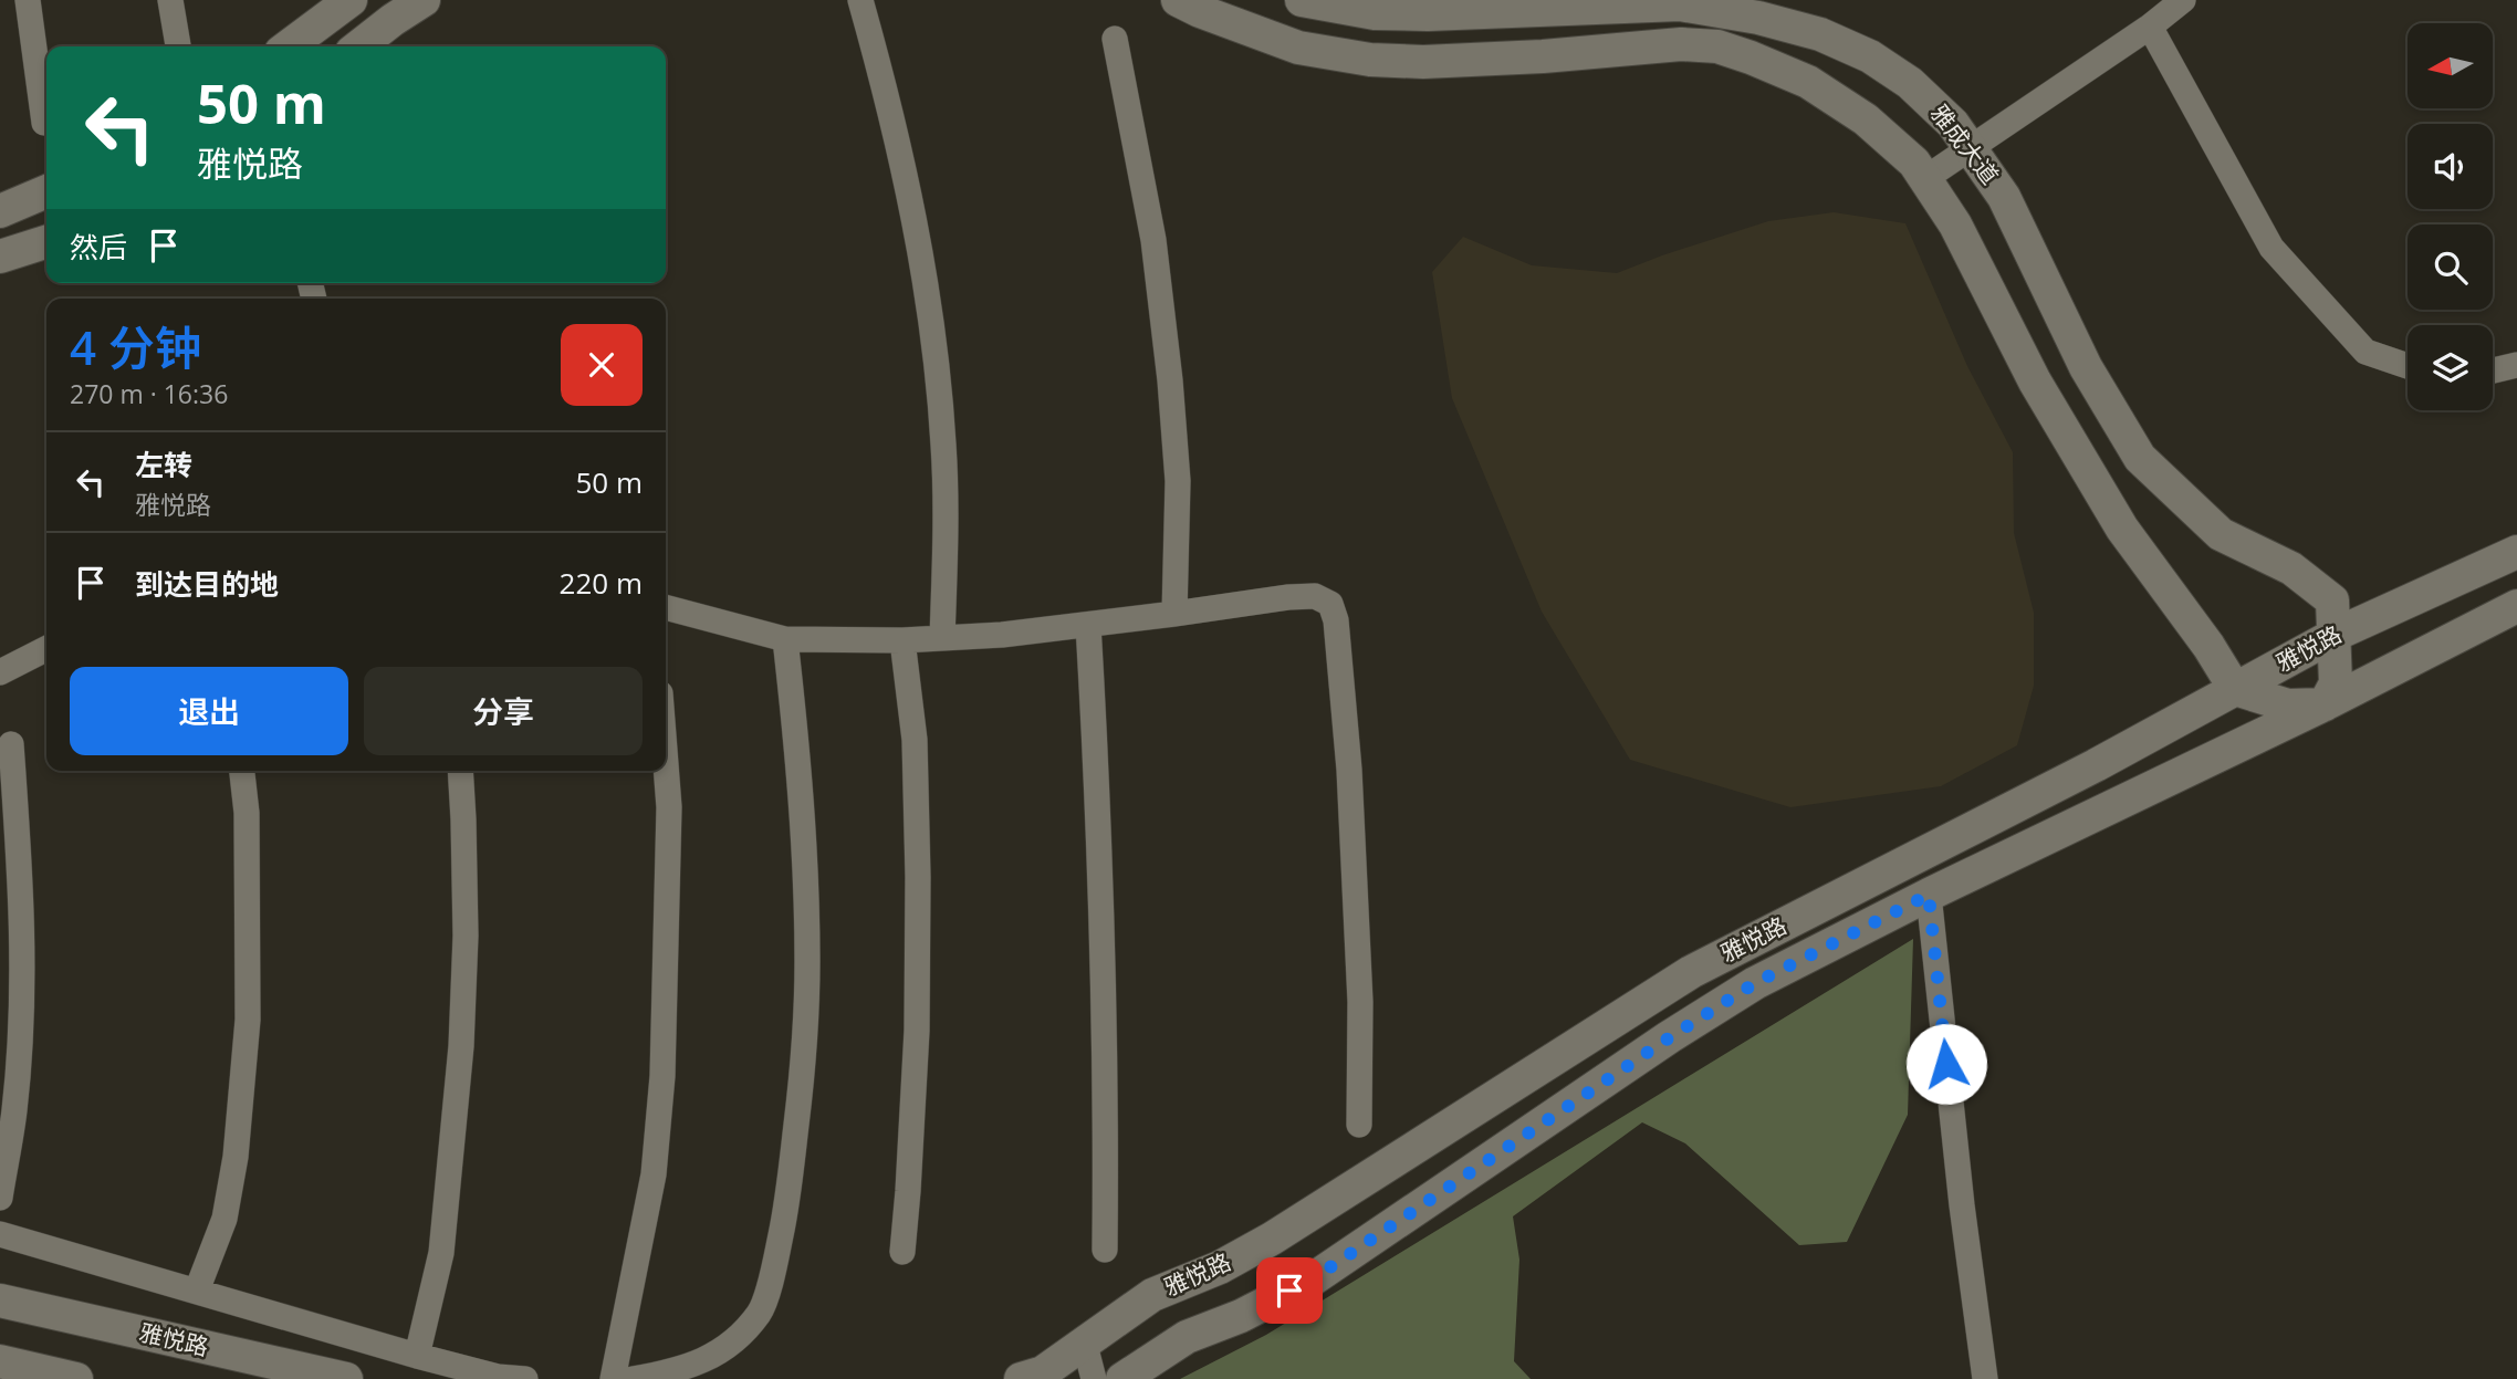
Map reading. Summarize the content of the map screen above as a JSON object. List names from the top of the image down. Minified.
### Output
{"streets":{"street":["雅成大道","雅悦路"]},"crossings":[["雅成大道","雅悦路"]],"north":"left","page":{"turn":["50 m","雅悦路"],"then":"然后","heading":["4 分钟","270 m · 16:36"],"list":[{"name":"左转","note":"雅悦路","value":"50 m"},{"name":"到达目的地","value":"220 m"}],"buttons":["退出","分享"]}}
